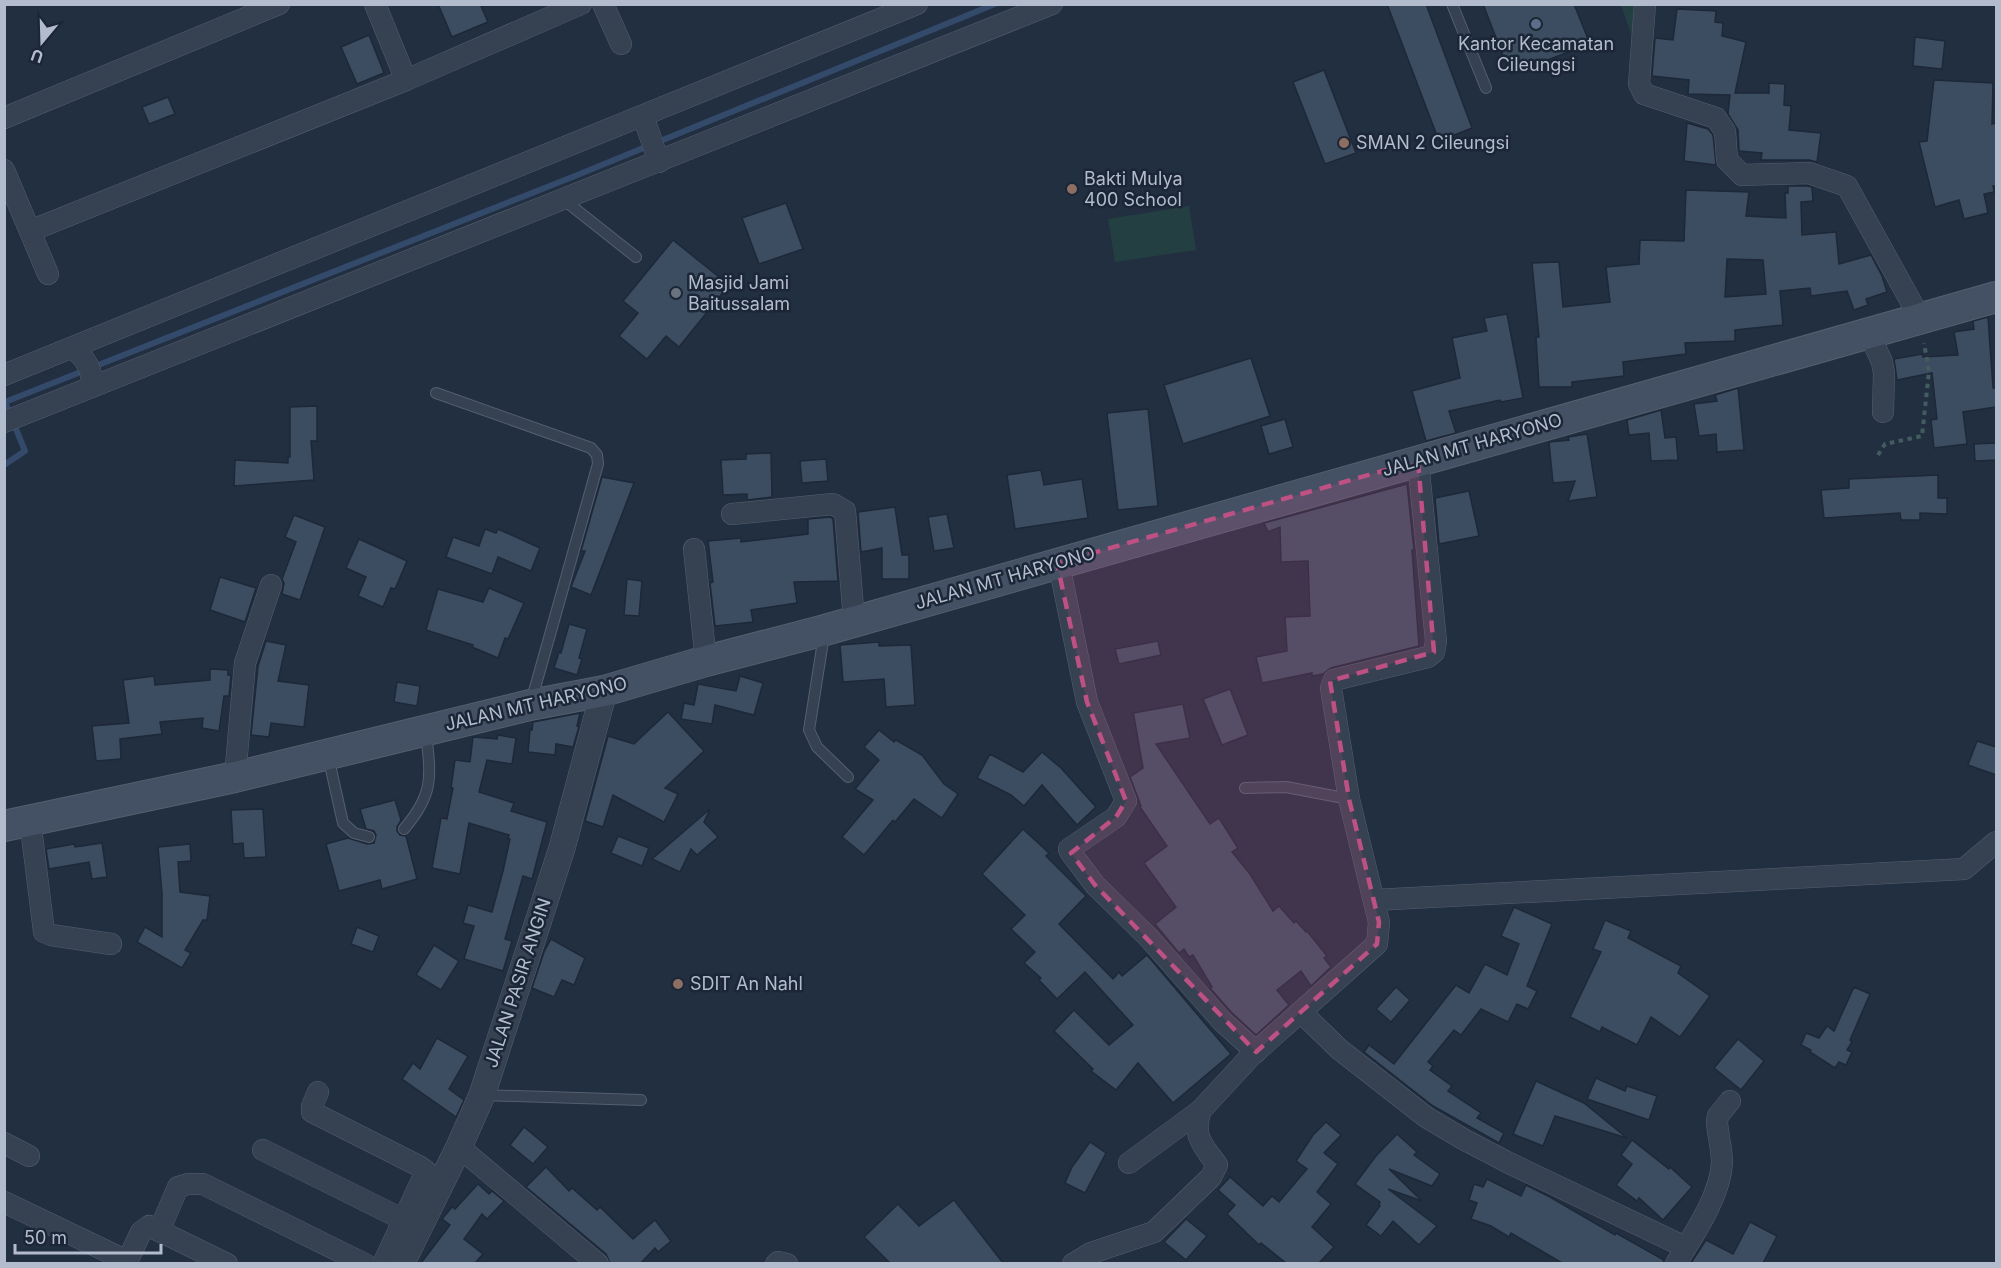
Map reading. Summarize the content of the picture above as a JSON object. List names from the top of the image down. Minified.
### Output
{"streets":{"main road":["JALAN MT HARYONO"],"street":["JALAN PASIR ANGIN"]},"crossings":[["JALAN MT HARYONO","JALAN PASIR ANGIN"]],"places":["Kantor Kecamatan Cileungsi","SMAN 2 Cileungsi","Bakti Mulya 400 School","Masjid Jami Baitussalam","SDIT An Nahl"],"scale_bar":"50 m","north":"bottom"}
